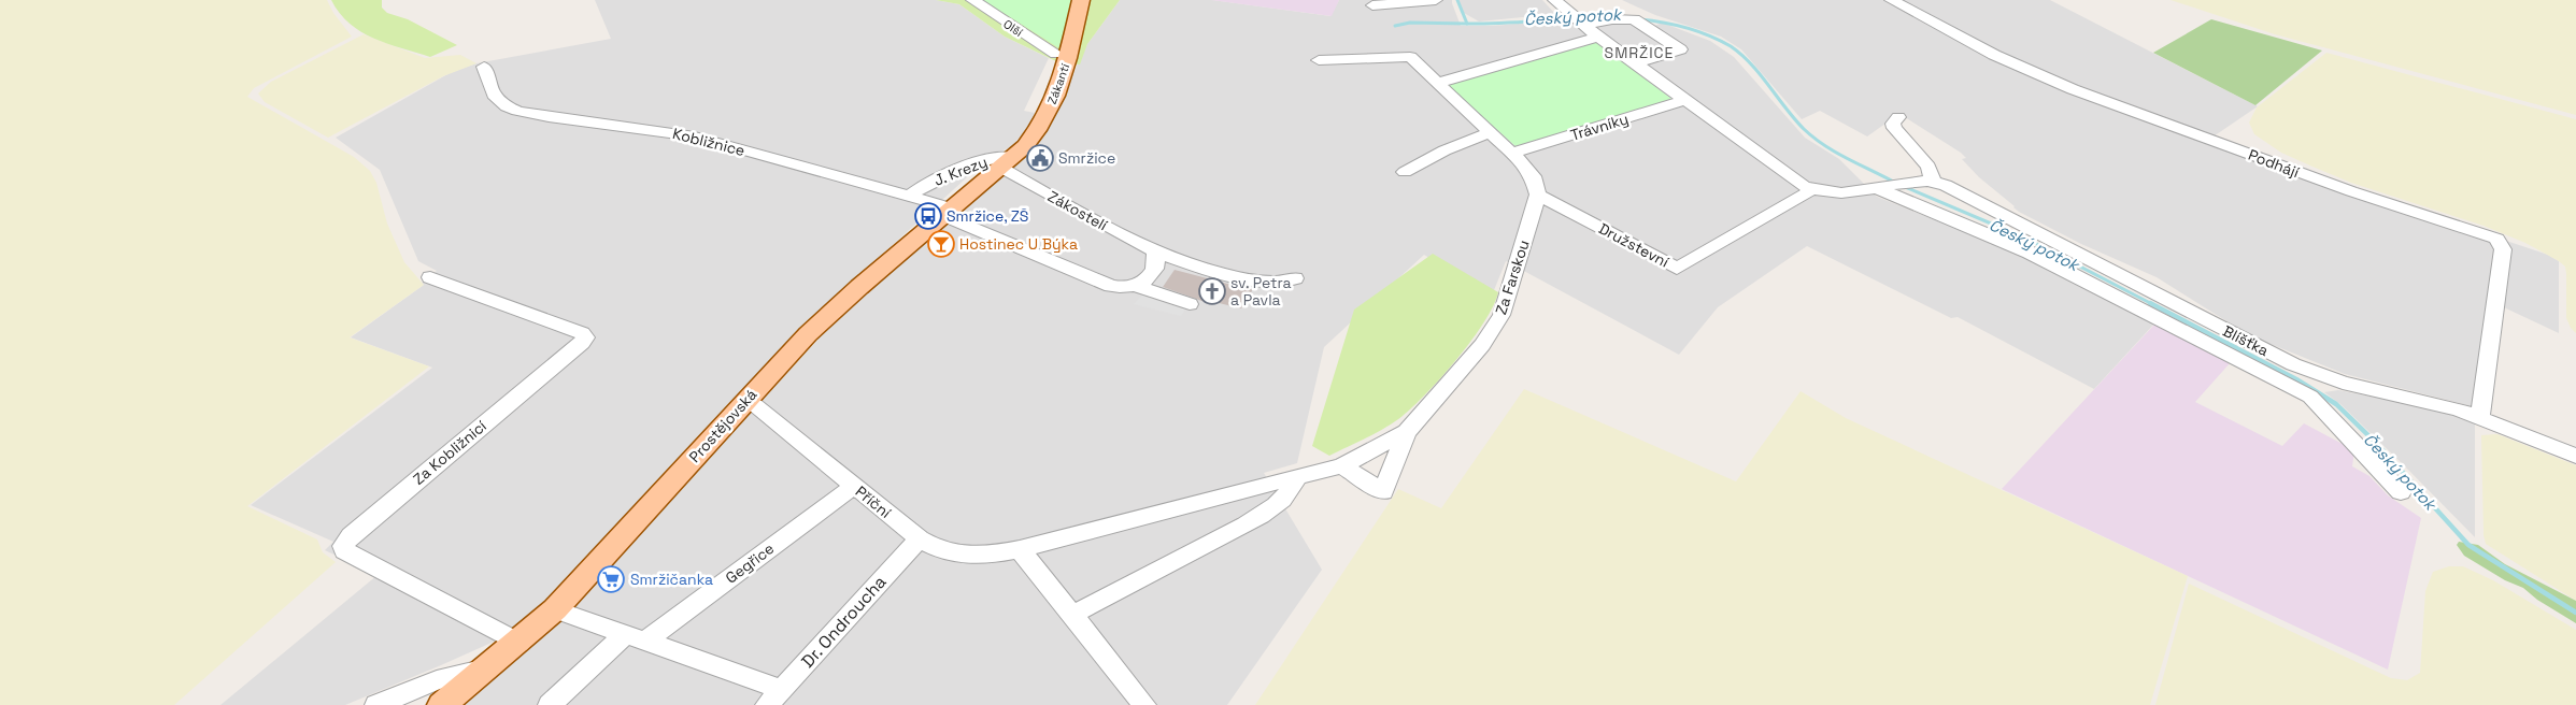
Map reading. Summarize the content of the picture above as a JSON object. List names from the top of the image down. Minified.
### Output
{"streets":{"main road":["Zákantí","Prostějovská"],"street":["Olší","Trávníky","Kobližnice","Podhájí","J. Krezy","Zákostelí","Družstevní","Za Farskou","Blíšťka","Za Kobližnicí","Příční","Gegřice","Dr. Ondroucha"]},"crossings":[["Zákantí","J. Krezy"],["Zákantí","Zákostelí"],["Zákantí","Prostějovská"],["Kobližnice","J. Krezy"],["Kobližnice","Prostějovská"],["Podhájí","Blíšťka"],["J. Krezy","Zákostelí"],["J. Krezy","Prostějovská"],["Zákostelí","Prostějovská"],["Družstevní","Za Farskou"],["Družstevní","Blíšťka"],["Za Farskou","Příční"],["Prostějovská","Za Kobližnicí"],["Prostějovská","Příční"],["Příční","Gegřice"],["Příční","Dr. Ondroucha"]],"districts":["SMRŽICE"],"water":["Český potok"],"places":{"public building":["Smržice"],"bus stop":["Smržice, ZŠ"],"bar":["Hostinec U Býka"],"church":["sv. Petra a Pavla"],"supermarket":["Smržičanka"]}}
